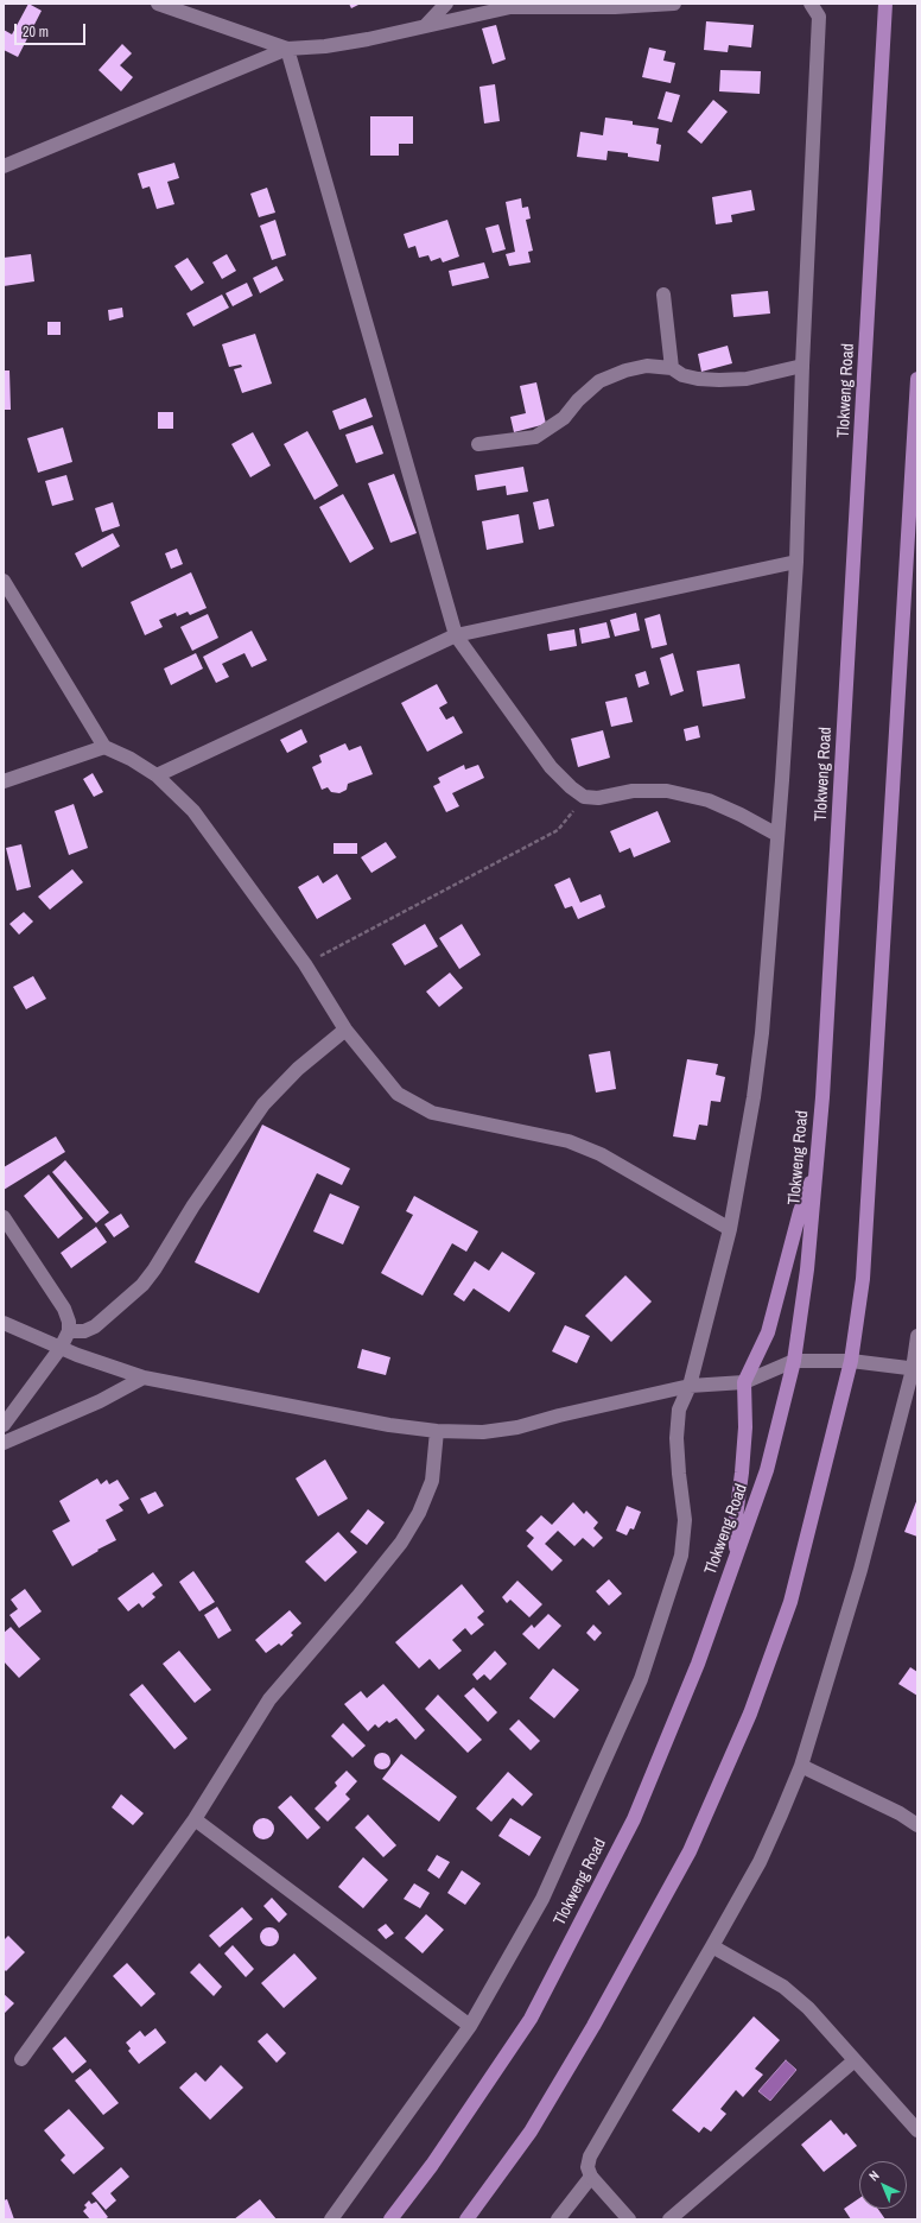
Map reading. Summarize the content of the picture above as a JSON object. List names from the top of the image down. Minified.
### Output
{"streets":{"main road":["Tlokweng Road"]},"scale_bar":"20 m","north":"top left"}
